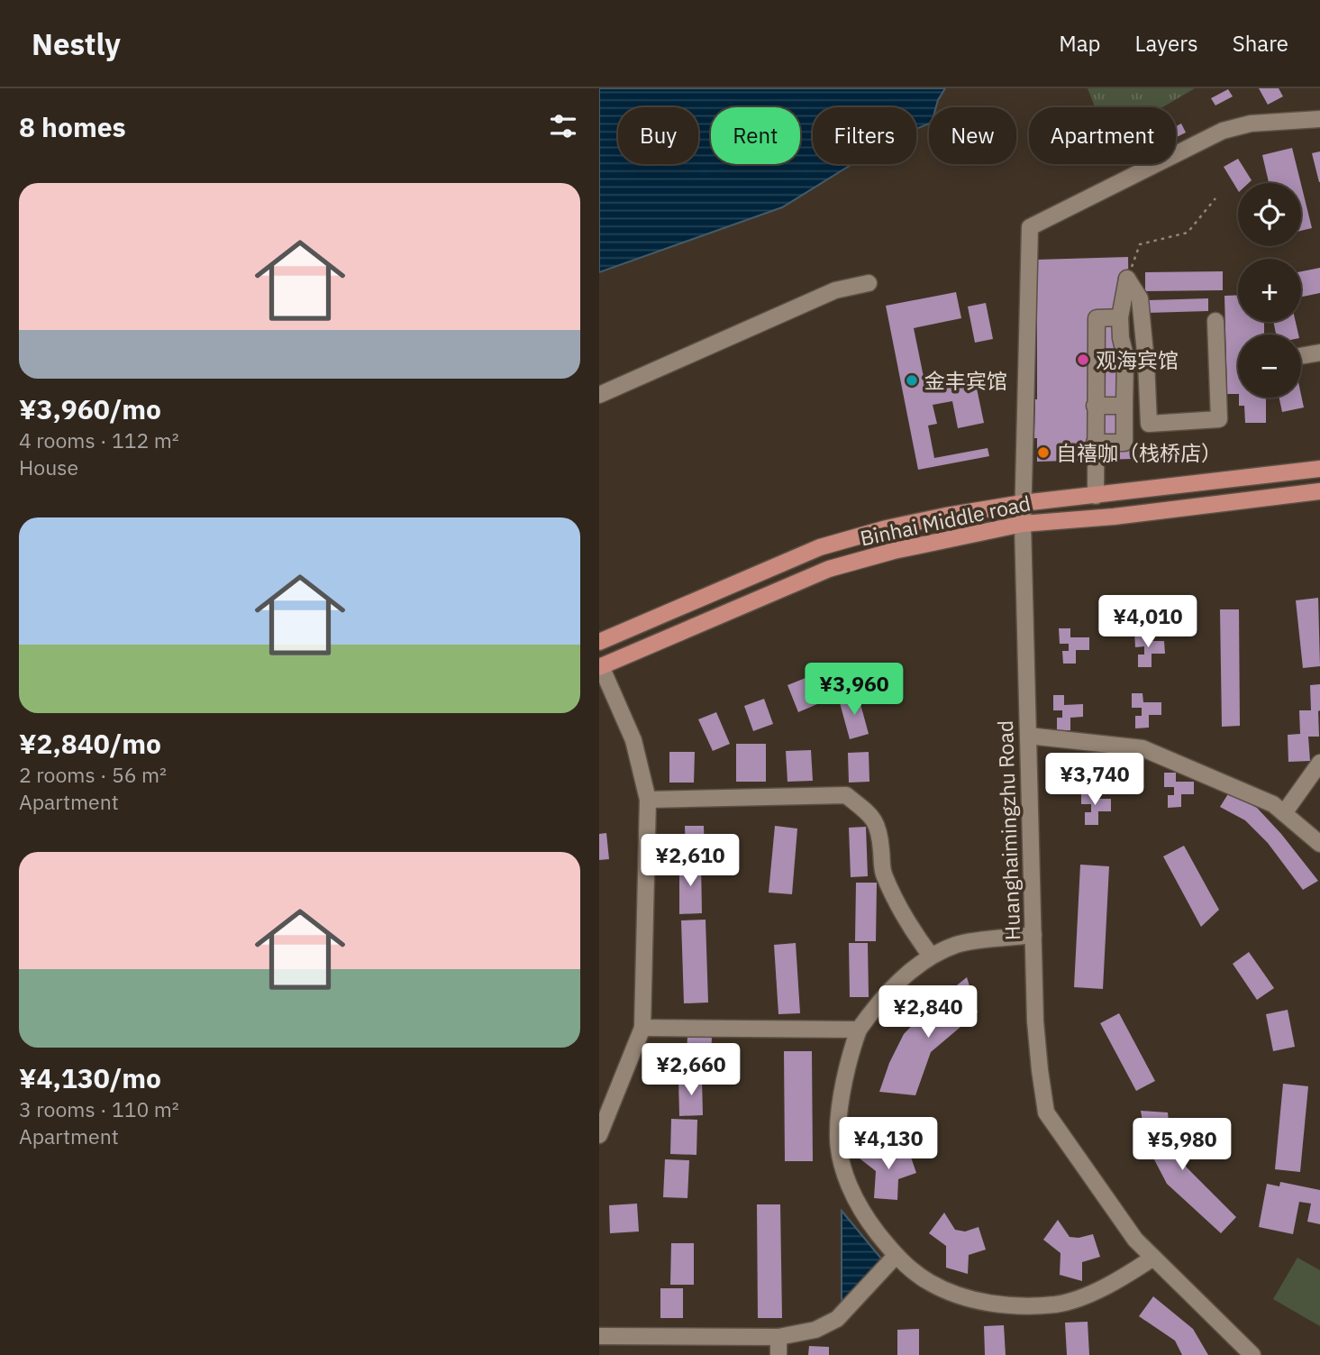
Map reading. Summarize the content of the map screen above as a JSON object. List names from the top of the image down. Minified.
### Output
{"streets":{"main road":["Binhai Middle road"],"street":["Huanghaimingzhu Road"]},"crossings":[["Binhai Middle road","Huanghaimingzhu Road"]],"places":["观海宾馆","金丰宾馆","自禧咖（栈桥店）"],"page":{"header":"Nestly","nav":["Map","Layers","Share"],"heading":"8 homes","chip":["Buy","Rent","Filters","New","Apartment"],"list":[{"name":"¥3,960/mo","note":"4 rooms · 112 m² · House"},{"name":"¥2,840/mo","note":"2 rooms · 56 m² · Apartment"},{"name":"¥4,130/mo","note":"3 rooms · 110 m² · Apartment"}],"map_buttons":["+","−"],"price":["¥4,010","¥3,960","¥3,740","¥2,610","¥2,840","¥2,660","¥4,130","¥5,980"]}}
